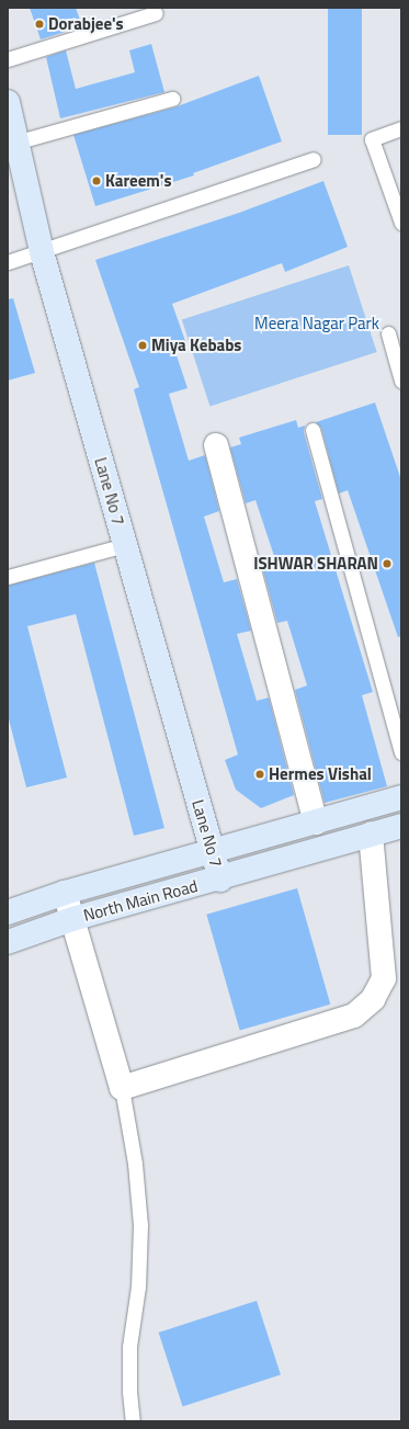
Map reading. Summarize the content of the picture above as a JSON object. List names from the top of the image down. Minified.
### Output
{"streets":{"main road":["Lane No 7","North Main Road"]},"crossings":[["Lane No 7","North Main Road"]],"parks":["Meera Nagar Park"],"places":["Dorabjee's","Kareem's","Miya Kebabs","ISHWAR SHARAN","Hermes Vishal"]}
